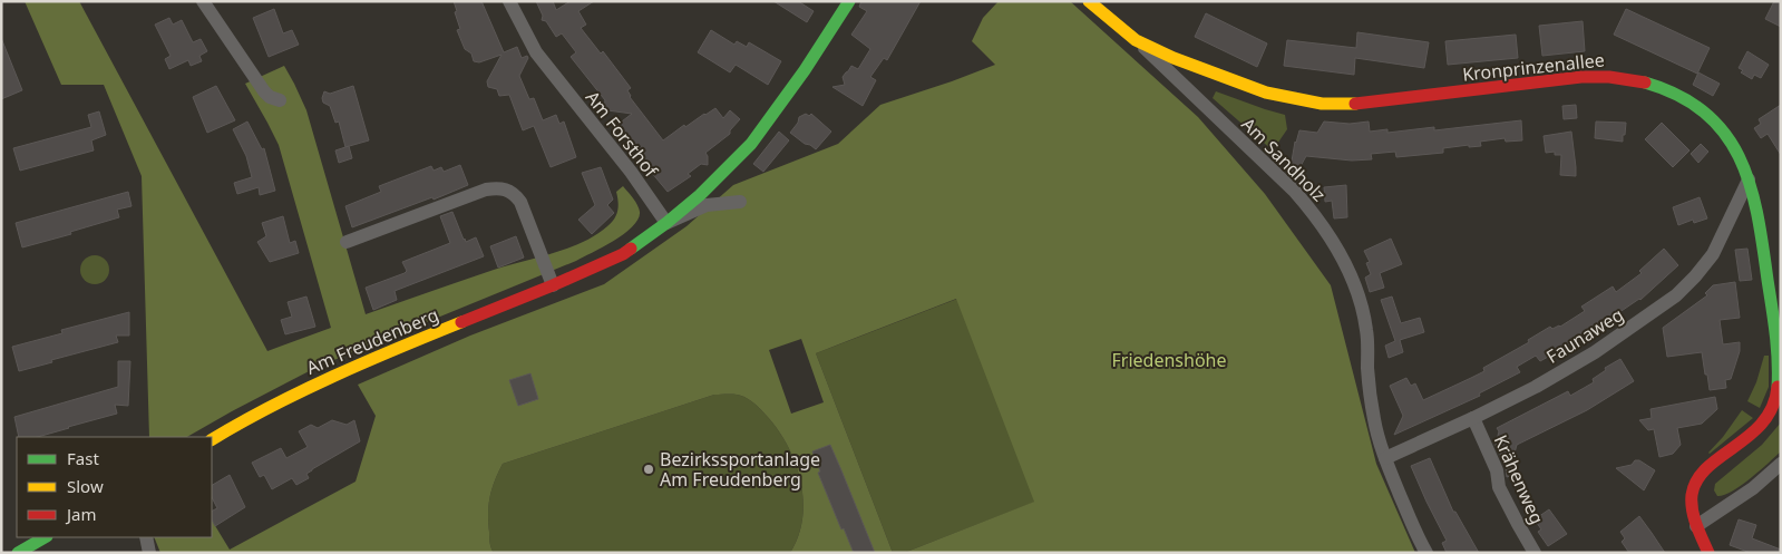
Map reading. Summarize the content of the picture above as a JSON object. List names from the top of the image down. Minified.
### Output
{"streets":{"street":["Kronprinzenallee","Am Forsthof","Am Sandholz","Faunaweg","Am Freudenberg","Krähenweg"]},"crossings":[["Kronprinzenallee","Am Sandholz"],["Kronprinzenallee","Faunaweg"],["Am Forsthof","Am Freudenberg"],["Am Sandholz","Faunaweg"],["Faunaweg","Krähenweg"]],"parks":["Friedenshöhe"],"places":["Bezirkssportanlage Am Freudenberg"],"legend":["Fast","Slow","Jam"]}
